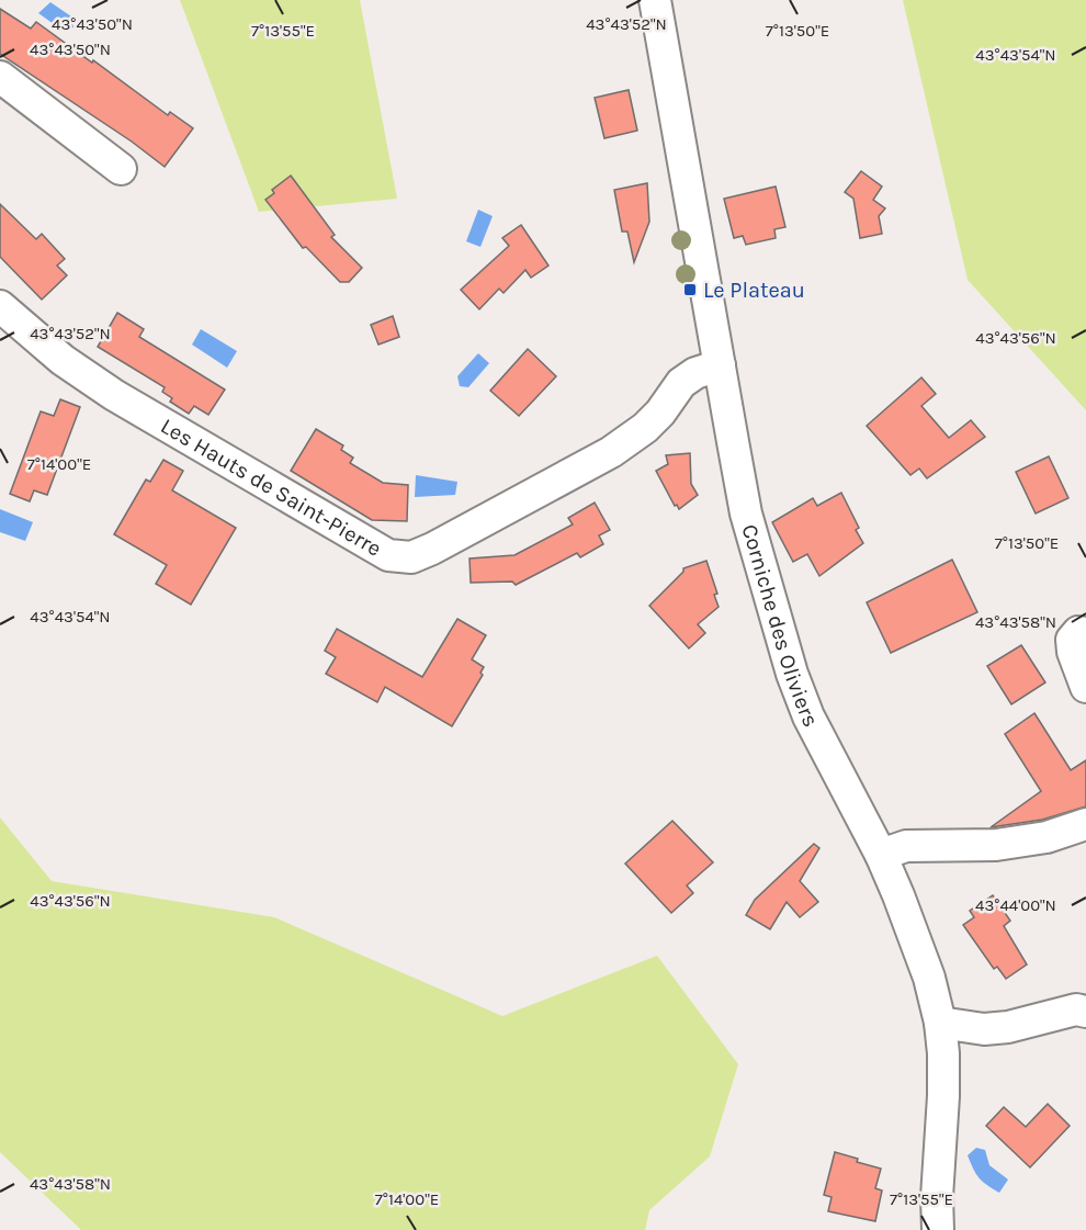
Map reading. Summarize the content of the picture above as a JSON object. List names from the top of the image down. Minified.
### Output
{"streets":{"street":["Les Hauts de Saint-Pierre","Corniche des Oliviers"]},"crossings":[["Les Hauts de Saint-Pierre","Corniche des Oliviers"]],"places":{"transit":["Le Plateau"]},"coordinates":["43°43'50\"N","43°43'52\"N","7°13'55\"E","7°13'50\"E","43°43'54\"N","43°43'56\"N","7°14'00\"E","43°43'58\"N","43°44'00\"N"]}
